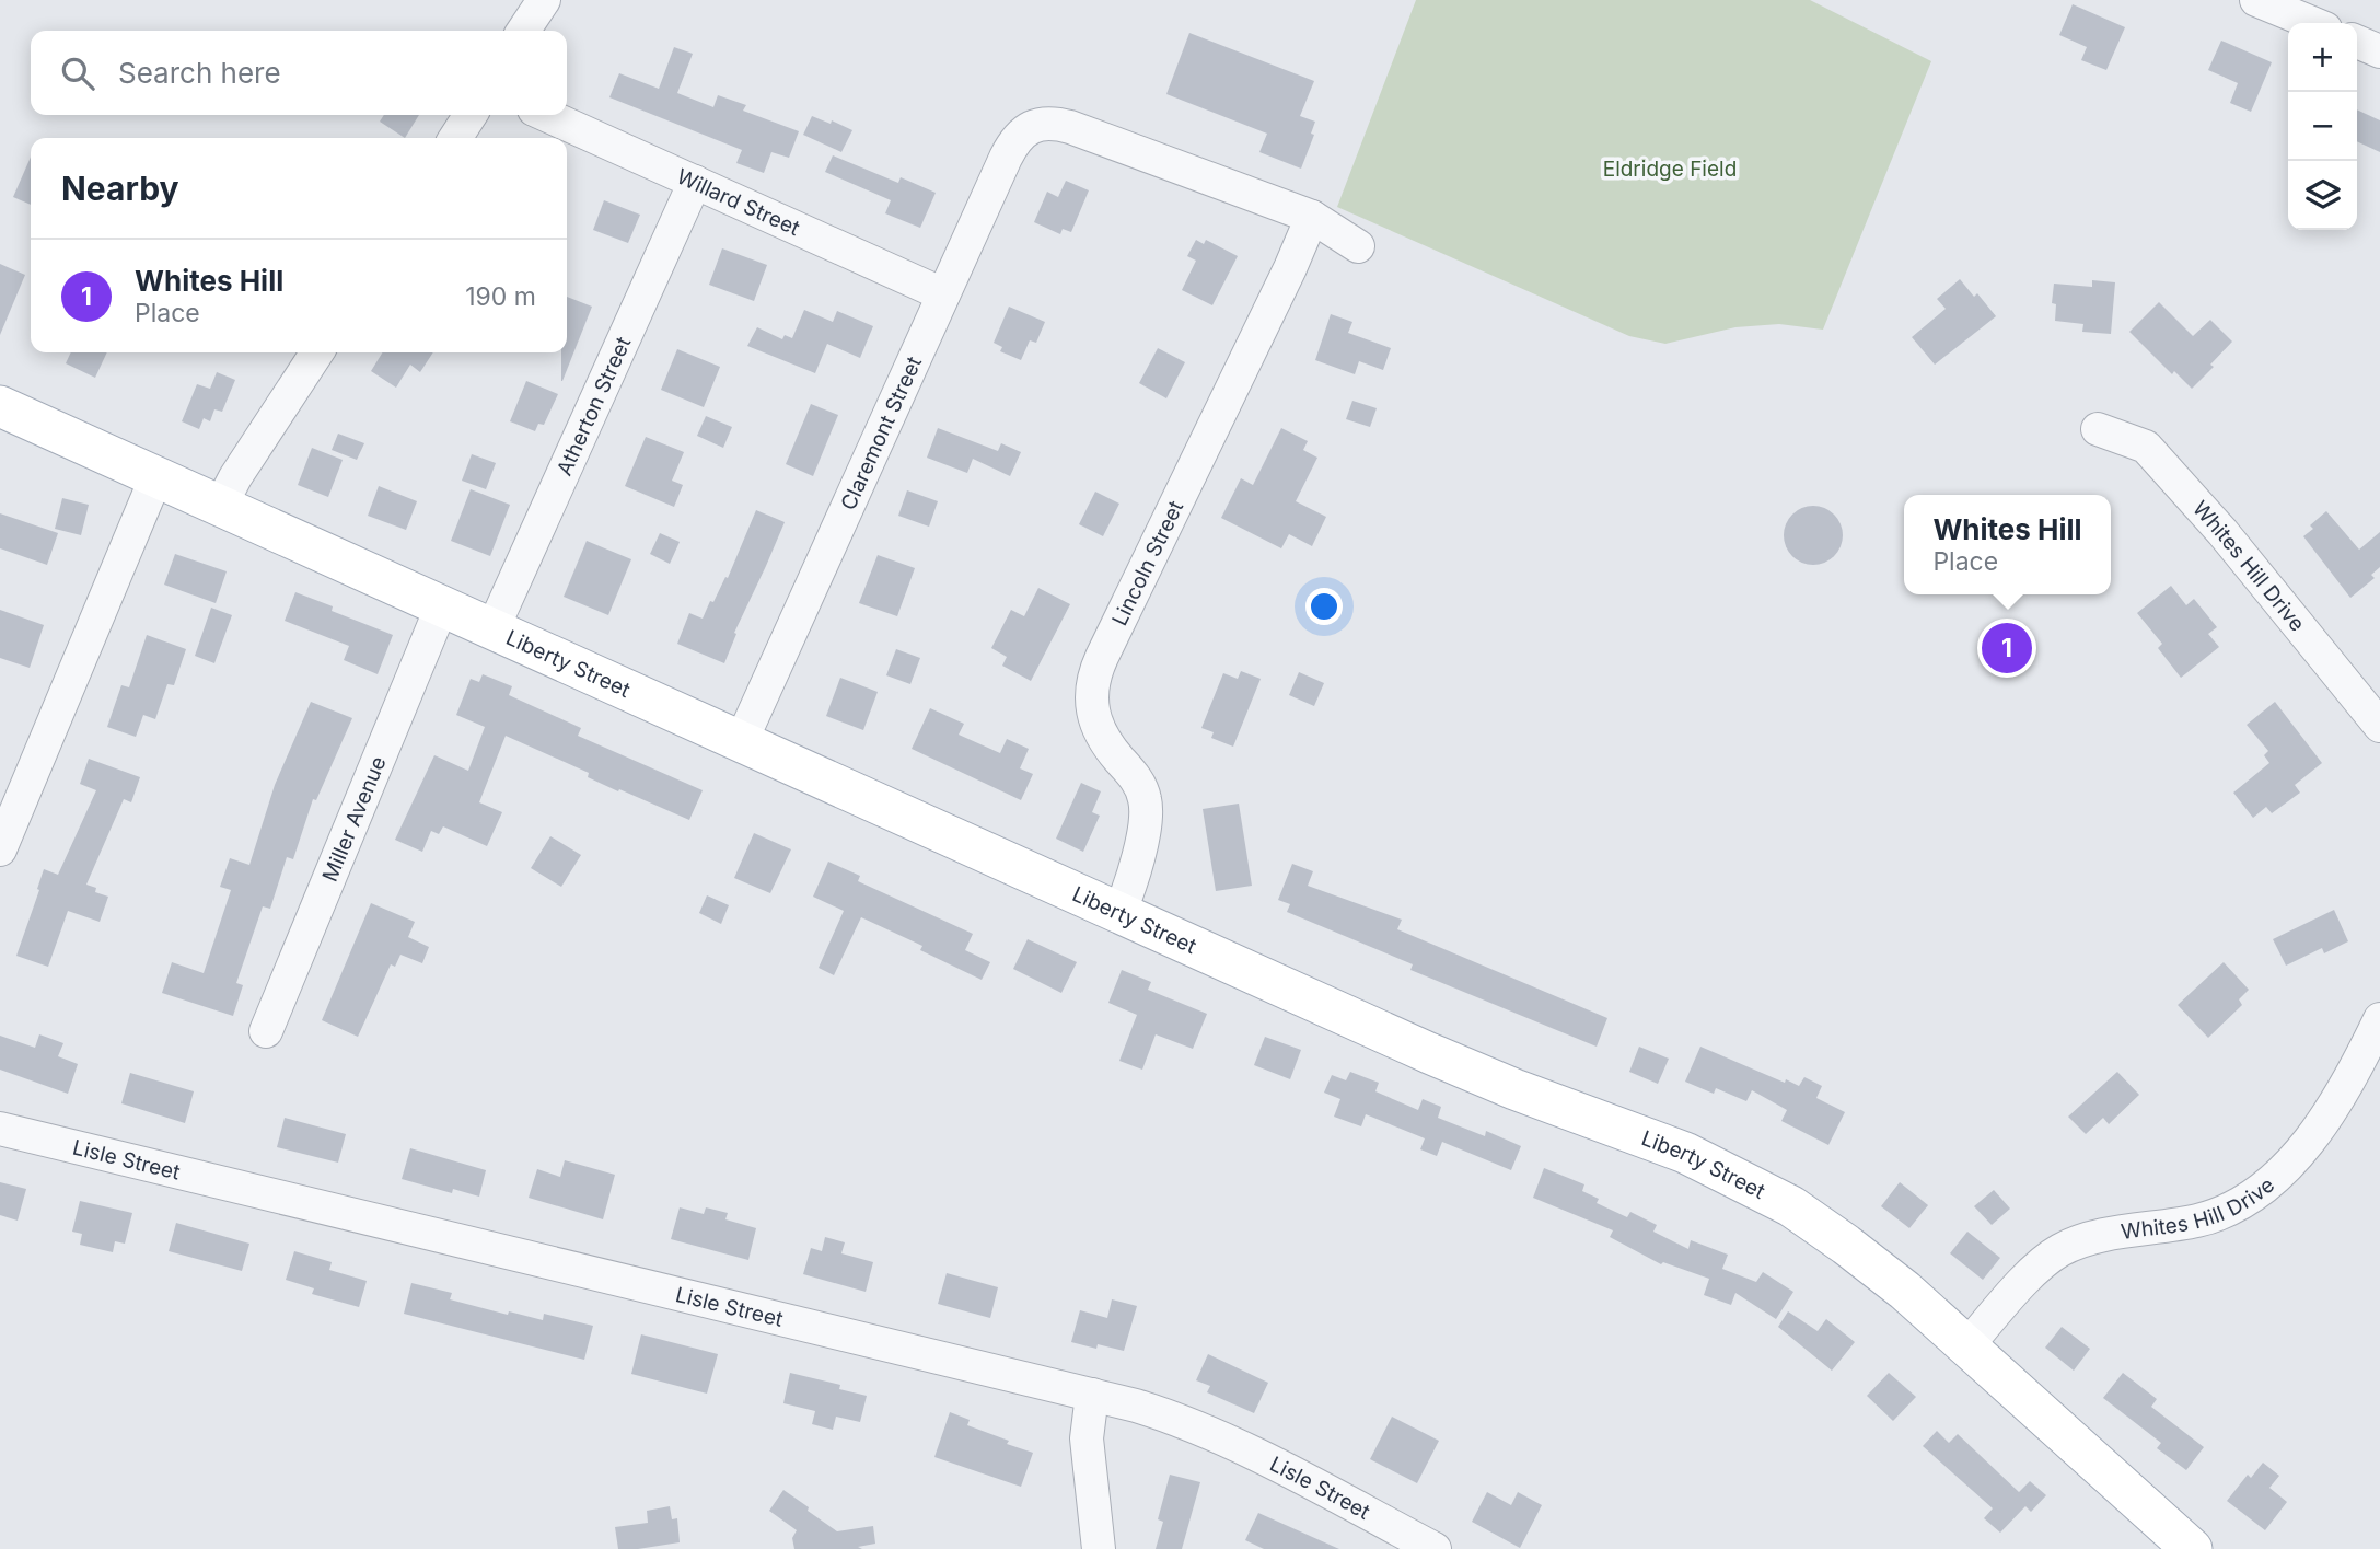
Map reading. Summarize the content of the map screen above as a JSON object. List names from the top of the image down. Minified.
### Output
{"streets":{"main road":["Liberty Street"],"street":["Willard Street","Atherton Street","Claremont Street","Lincoln Street","Whites Hill Drive","Miller Avenue","Lisle Street"]},"crossings":[["Willard Street","Atherton Street"],["Willard Street","Claremont Street"],["Atherton Street","Liberty Street"],["Claremont Street","Lincoln Street"],["Claremont Street","Liberty Street"],["Lincoln Street","Liberty Street"],["Whites Hill Drive","Liberty Street"],["Liberty Street","Miller Avenue"]],"parks":["Eldridge Field"],"page":{"map_buttons":["+","−"],"search":"Search here","heading":"Nearby","list":[{"mark":"1","name":"Whites Hill","note":"Place","value":"190 m"}],"popup":["Whites Hill","Place"],"pins":"1"}}
